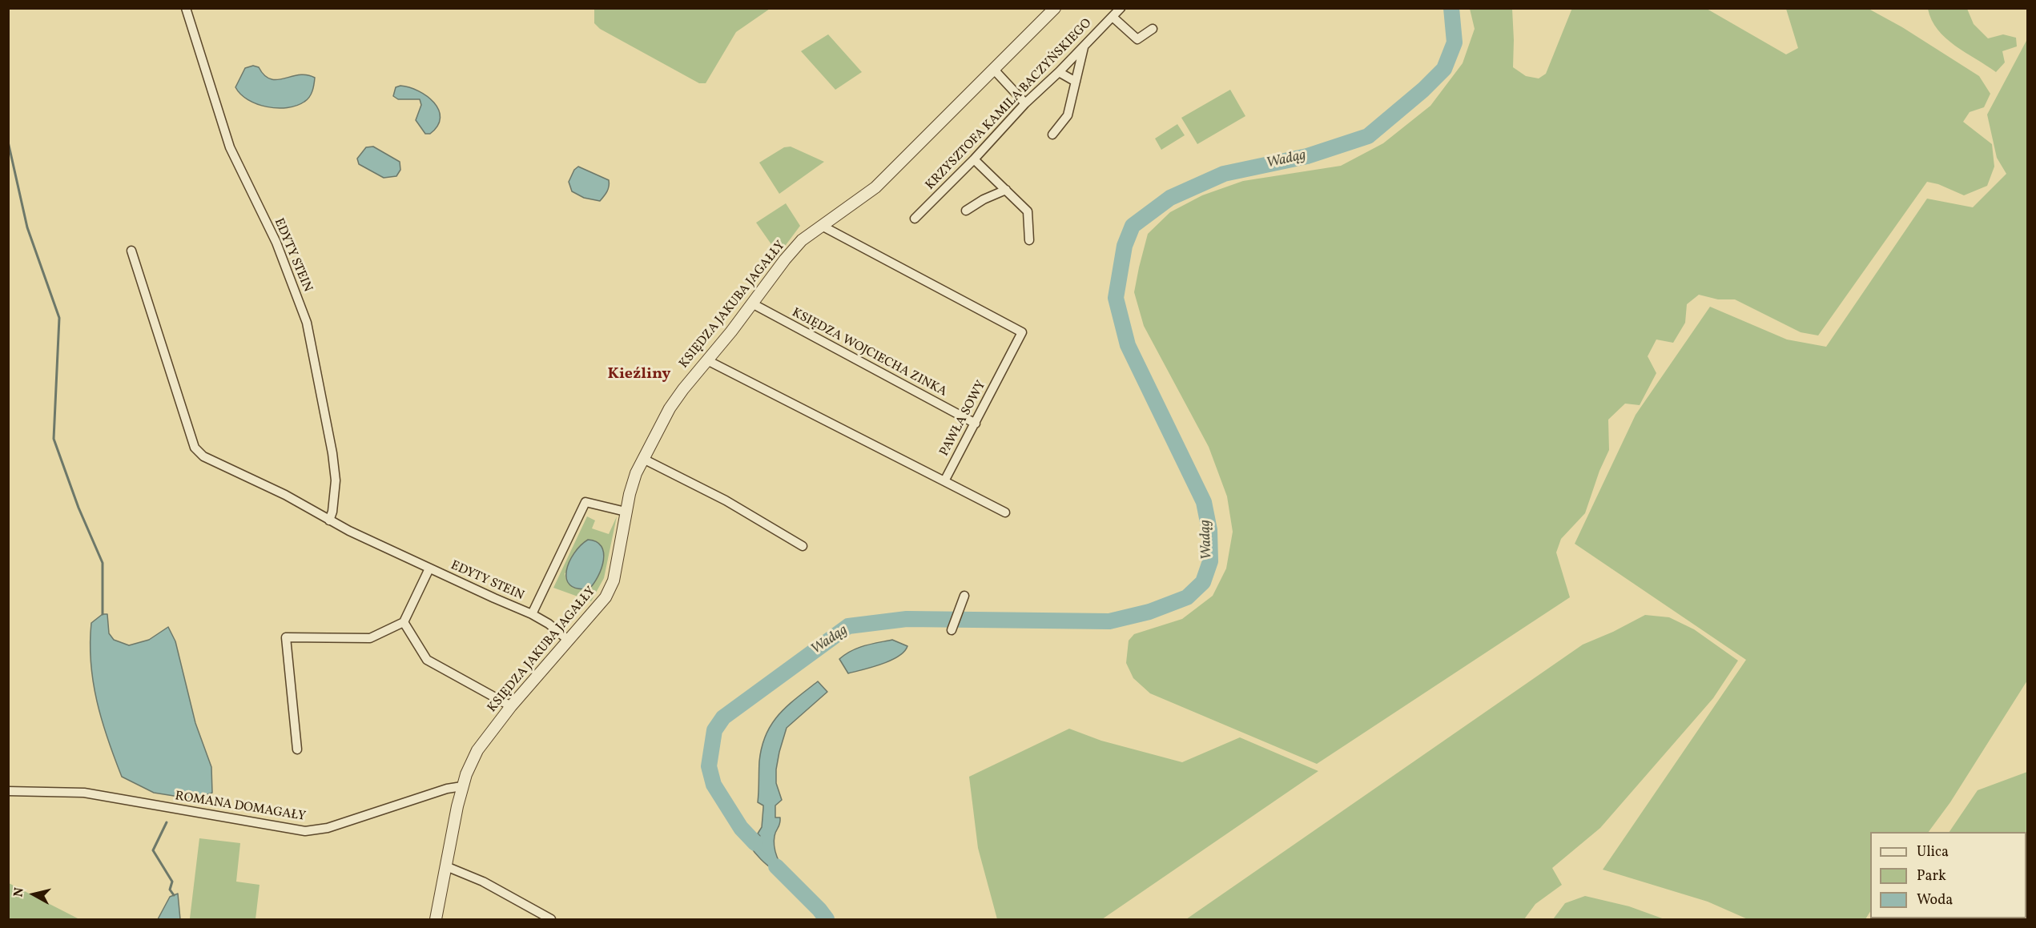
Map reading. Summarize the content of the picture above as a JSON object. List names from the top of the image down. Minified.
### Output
{"streets":{"street":["KRZYSZTOFA KAMILA BACZYŃSKIEGO","EDYTY STEIN","KSIĘDZA JAKUBA JAGAŁŁY","KSIĘDZA WOJCIECHA ZINKA","PAWŁA SOWY","ROMANA DOMAGAŁY"]},"crossings":[["EDYTY STEIN","KSIĘDZA JAKUBA JAGAŁŁY"],["KSIĘDZA JAKUBA JAGAŁŁY","KSIĘDZA WOJCIECHA ZINKA"],["KSIĘDZA JAKUBA JAGAŁŁY","PAWŁA SOWY"],["KSIĘDZA JAKUBA JAGAŁŁY","ROMANA DOMAGAŁY"],["KSIĘDZA WOJCIECHA ZINKA","PAWŁA SOWY"]],"districts":["Kieźliny"],"water":["Wadąg"],"legend":["Ulica","Park","Woda"],"north":"left"}
